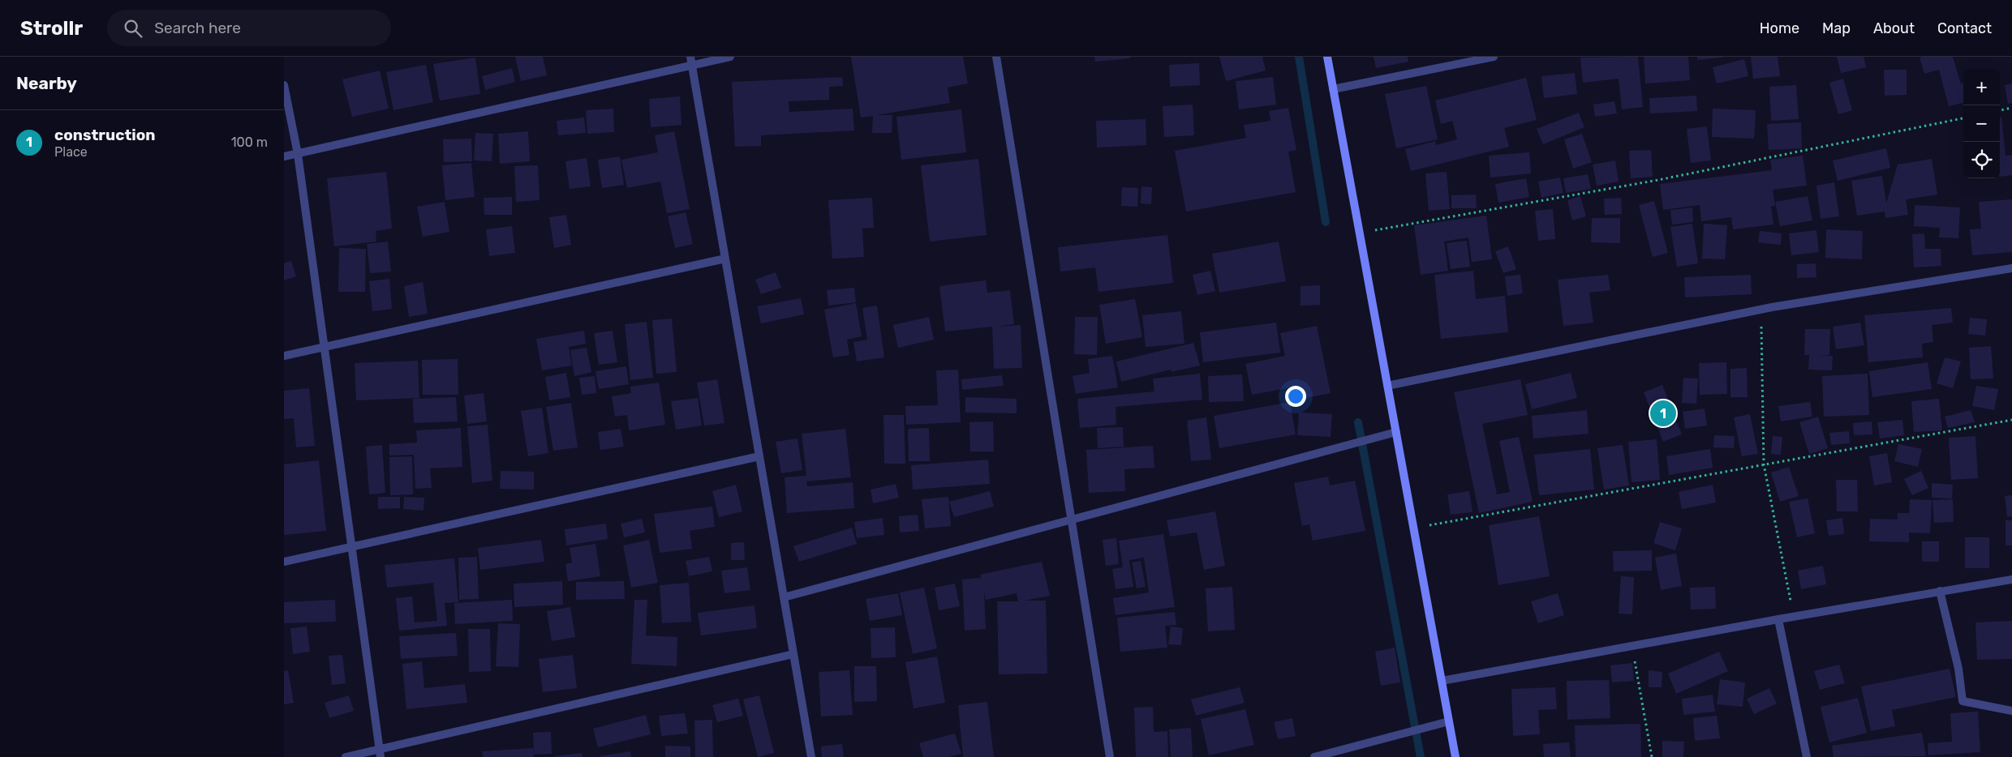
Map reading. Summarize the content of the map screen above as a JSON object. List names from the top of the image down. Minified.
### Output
{"page":{"header":"Strollr","search":"Search here","nav":["Home","Map","About","Contact"],"heading":"Nearby","map_buttons":["+","−"],"list":[{"mark":"1","name":"construction","note":"Place","value":"100 m"}],"pins":"1"}}
